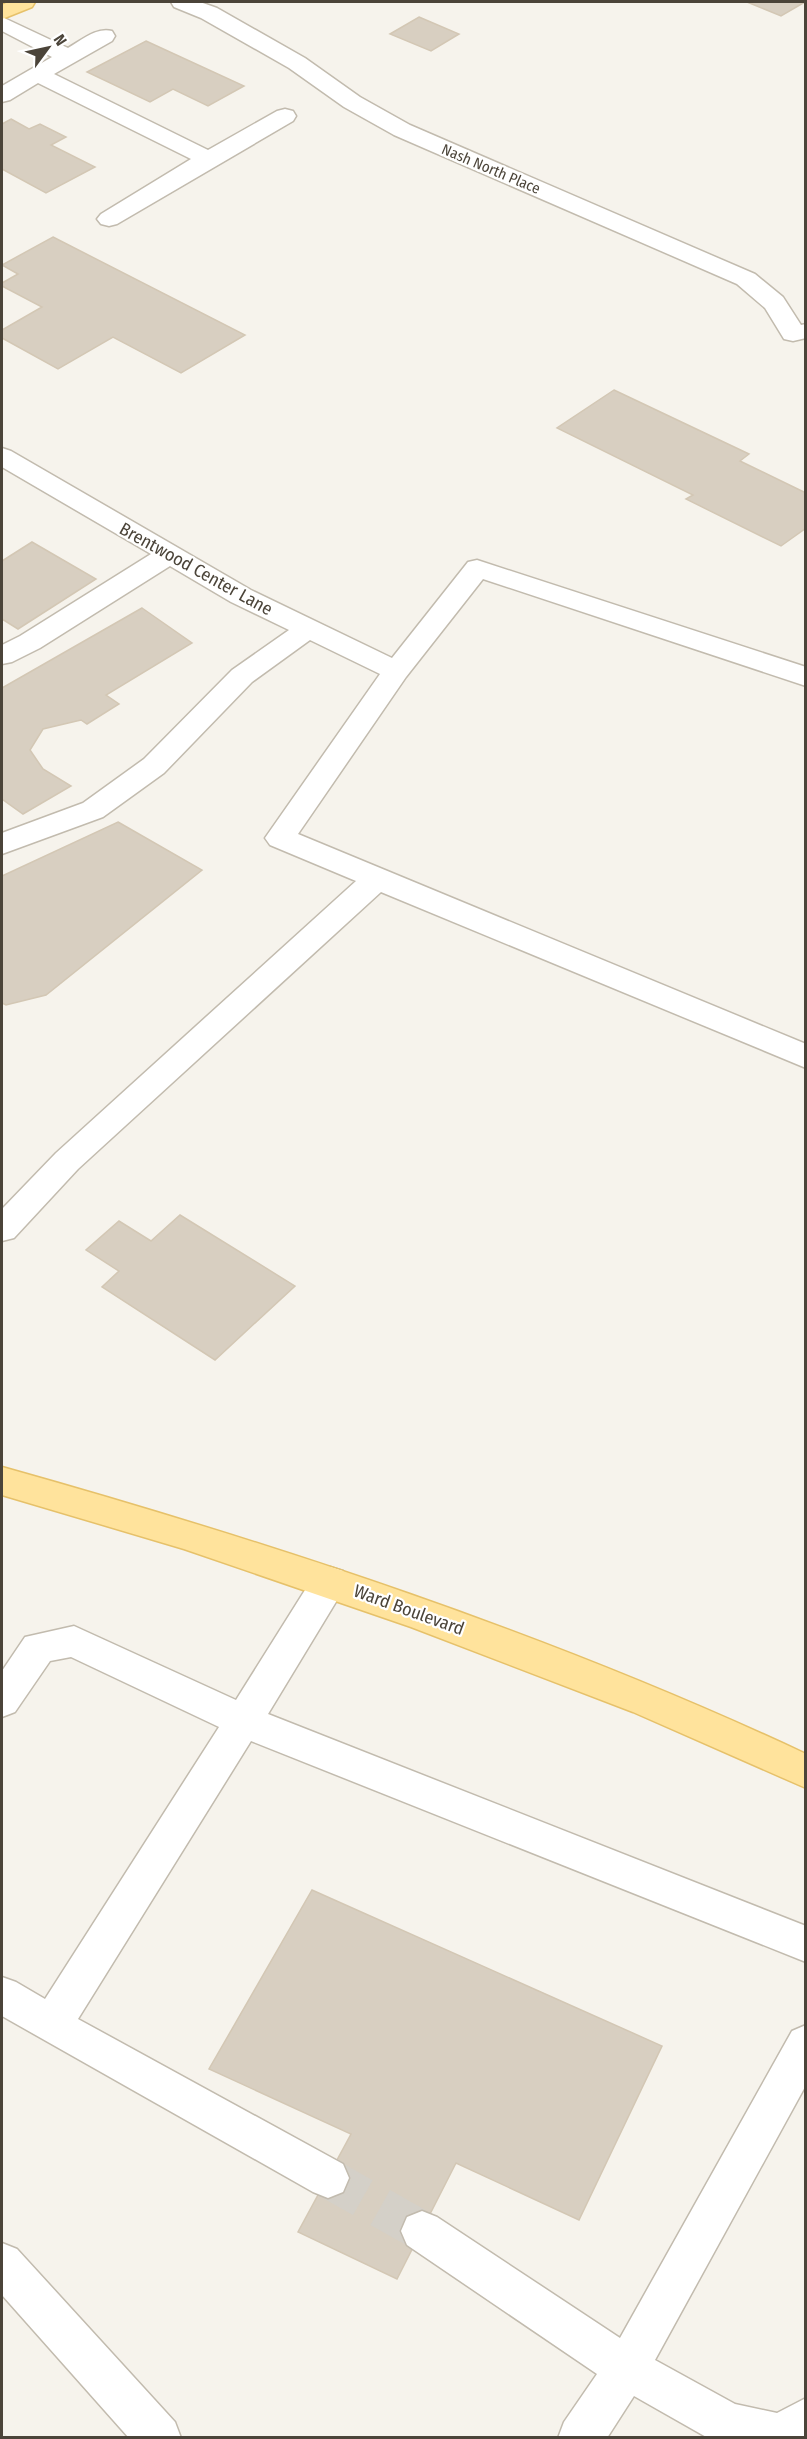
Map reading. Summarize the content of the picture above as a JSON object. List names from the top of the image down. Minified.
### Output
{"streets":{"main road":["Ward Boulevard"],"street":["Nash North Place","Brentwood Center Lane"]},"north":"top right"}
